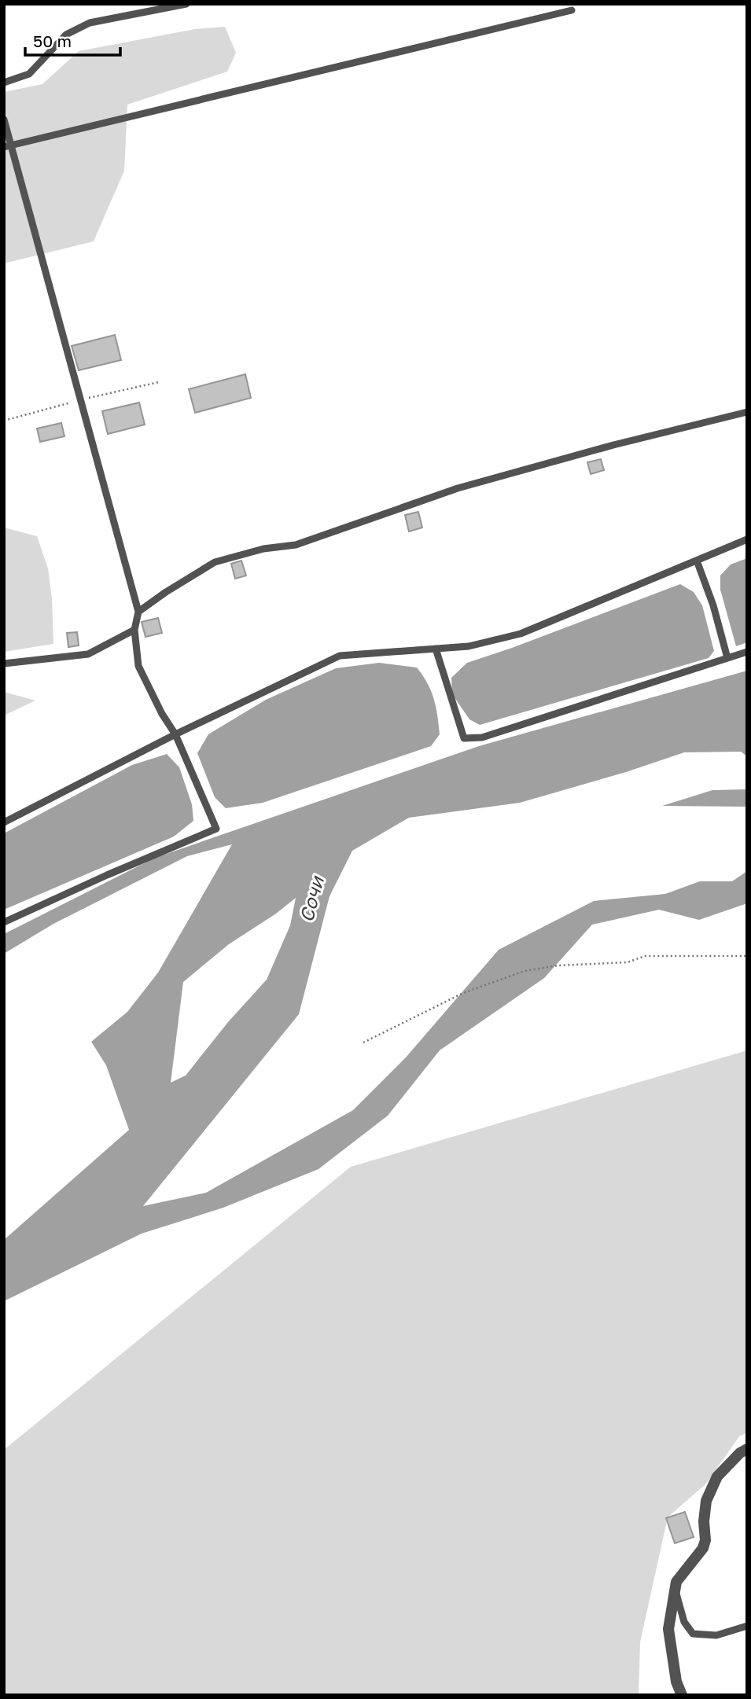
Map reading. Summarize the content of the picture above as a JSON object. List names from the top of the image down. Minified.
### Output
{"water":["Сочи"],"scale_bar":"50 m"}
